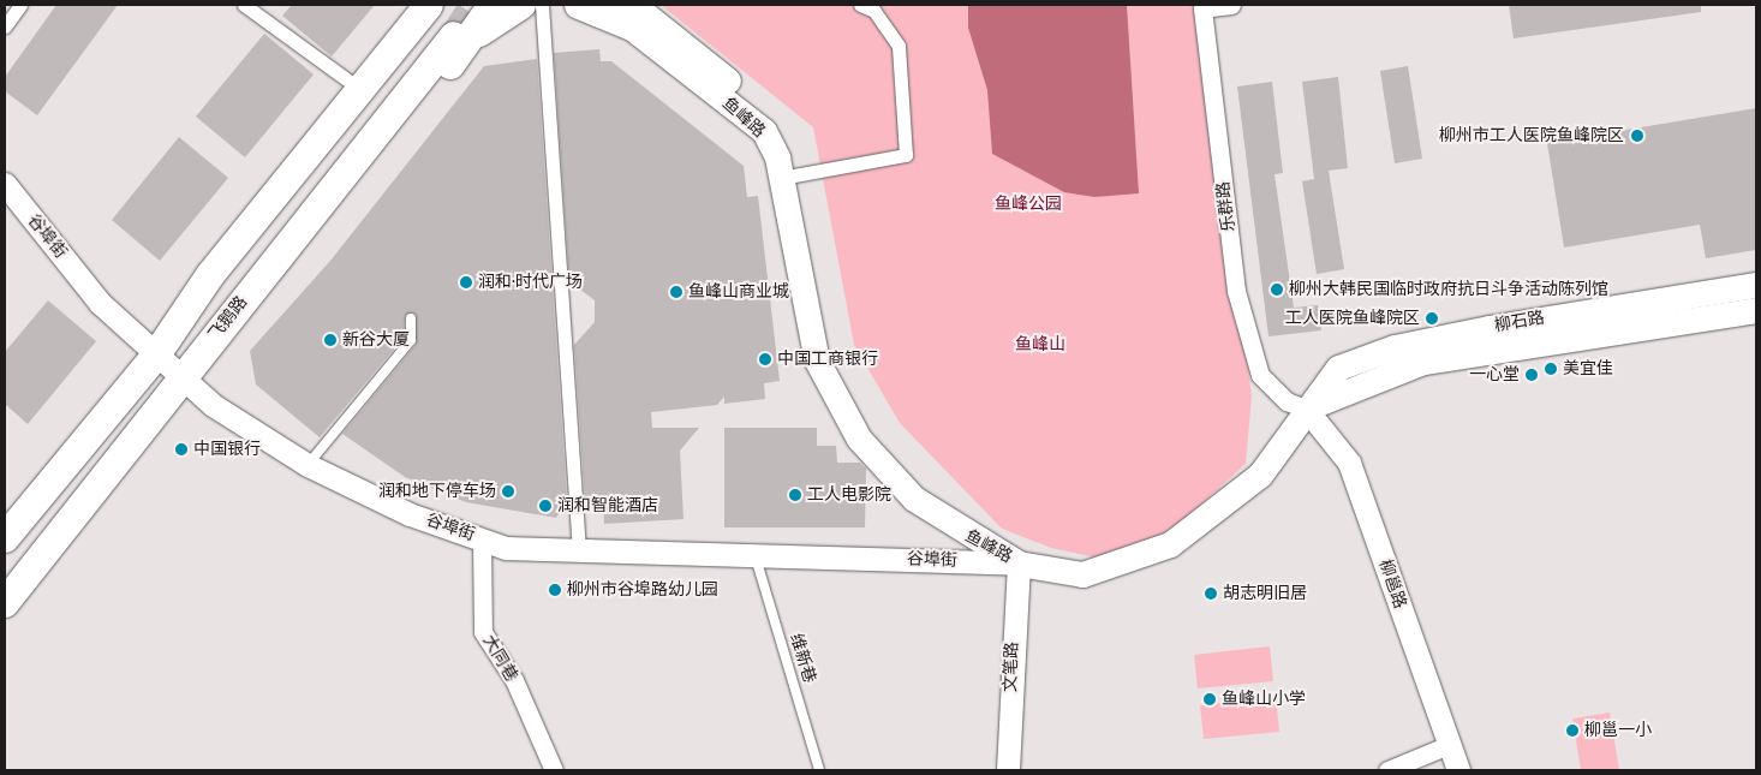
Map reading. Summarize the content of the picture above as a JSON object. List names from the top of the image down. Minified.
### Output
{"streets":{"main road":["鱼峰路","柳石路"],"street":["乐群路","谷埠街","柳邕路","大同巷","文笔路"],"lane":["维新巷"]},"crossings":[["鱼峰路","谷埠街"],["鱼峰路","柳石路"],["鱼峰路","文笔路"],["乐群路","柳石路"],["乐群路","柳邕路"],["谷埠街","柳石路"],["谷埠街","大同巷"],["谷埠街","维新巷"],["谷埠街","文笔路"],["柳石路","柳邕路"],["柳石路","文笔路"]],"parks":["鱼峰公园","鱼峰山"],"places":["柳州市工人医院鱼峰院区","润和·时代广场","柳州大韩民国临时政府抗日斗争活动陈列馆","鱼峰山商业城","工人医院鱼峰院区","新谷大厦","中国工商银行","美宜佳","一心堂","中国银行","润和地下停车场","工人电影院","润和智能酒店","柳州市谷埠路幼儿园","胡志明旧居","鱼峰山小学","柳邕一小"]}
